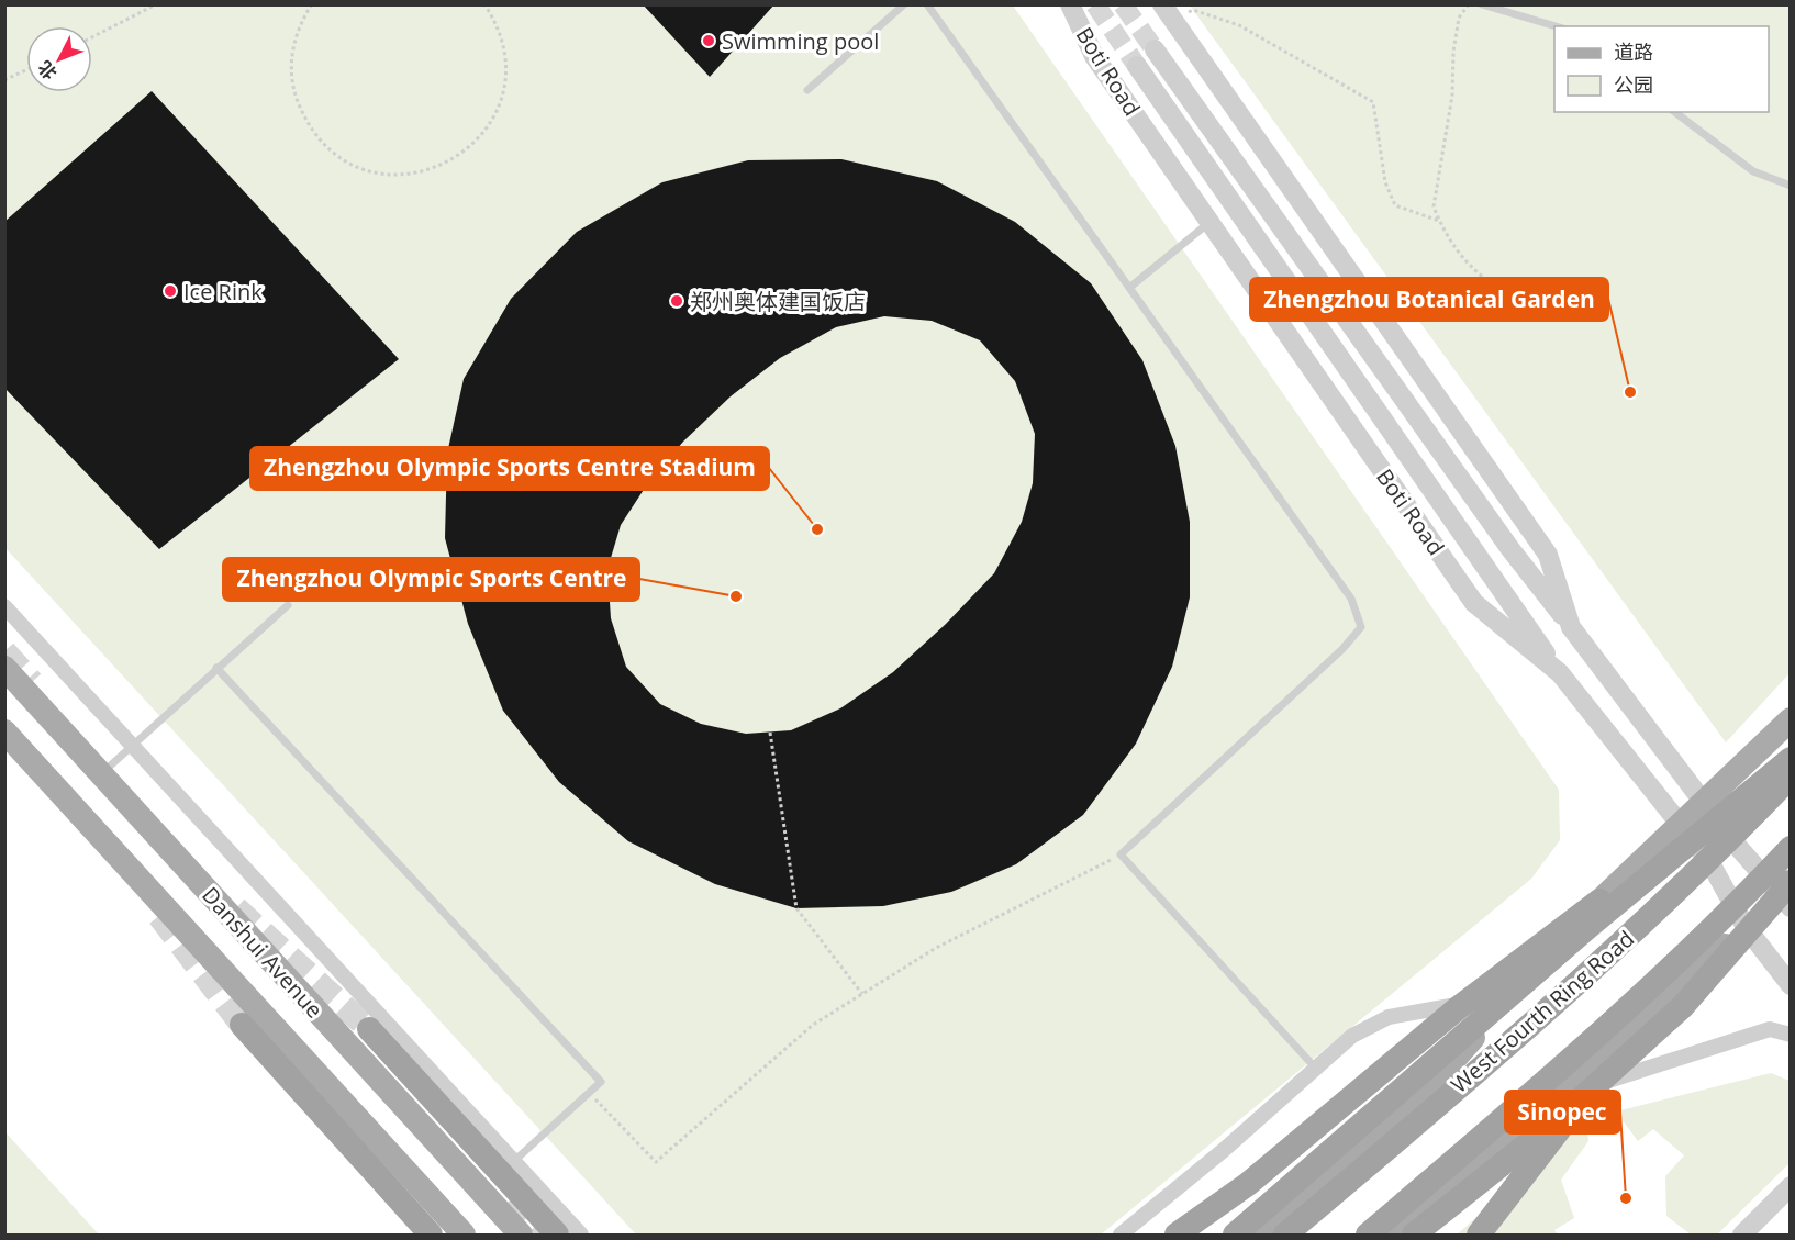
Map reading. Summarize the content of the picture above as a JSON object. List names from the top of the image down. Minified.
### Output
{"streets":{"highway":["West Fourth Ring Road"],"main road":["Danshui Avenue"],"street":["Boti Road"]},"crossings":[["Boti Road","West Fourth Ring Road"]],"places":["Swimming pool","Ice Rink","郑州奥体建国饭店","Zhengzhou Botanical Garden","Zhengzhou Olympic Sports Centre Stadium","Zhengzhou Olympic Sports Centre","Sinopec"],"legend":["道路","公园"],"north":"bottom left"}
